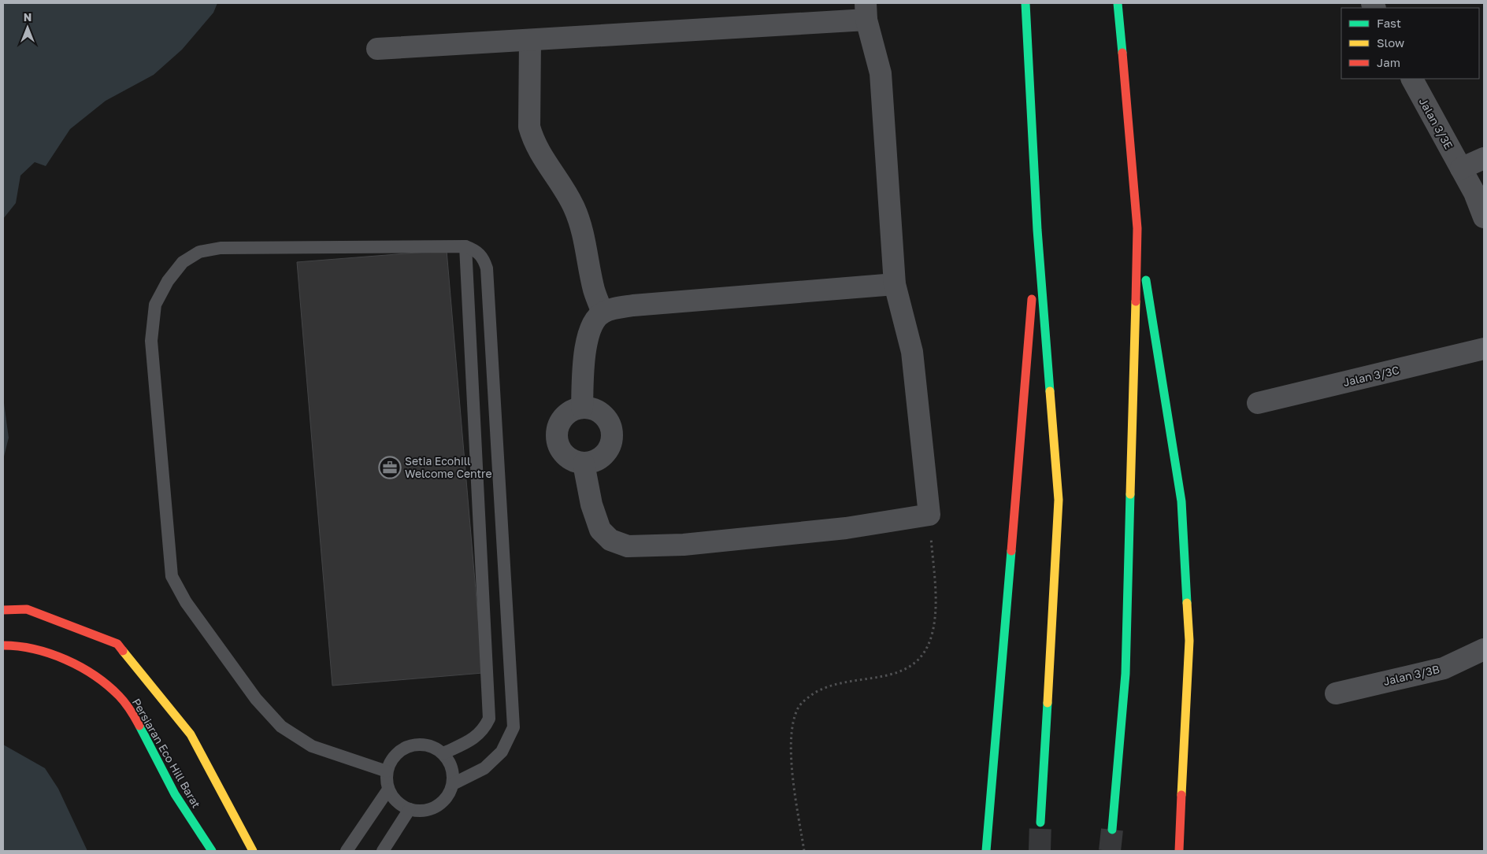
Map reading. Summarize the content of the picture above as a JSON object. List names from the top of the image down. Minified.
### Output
{"streets":{"street":["Jalan 3/3E","Jalan 3/3C","Jalan 3/3B","Persiaran Eco Hill Barat"]},"places":{"office":["Setia Ecohill Welcome Centre"]},"legend":["Fast","Slow","Jam"],"north":"top"}
